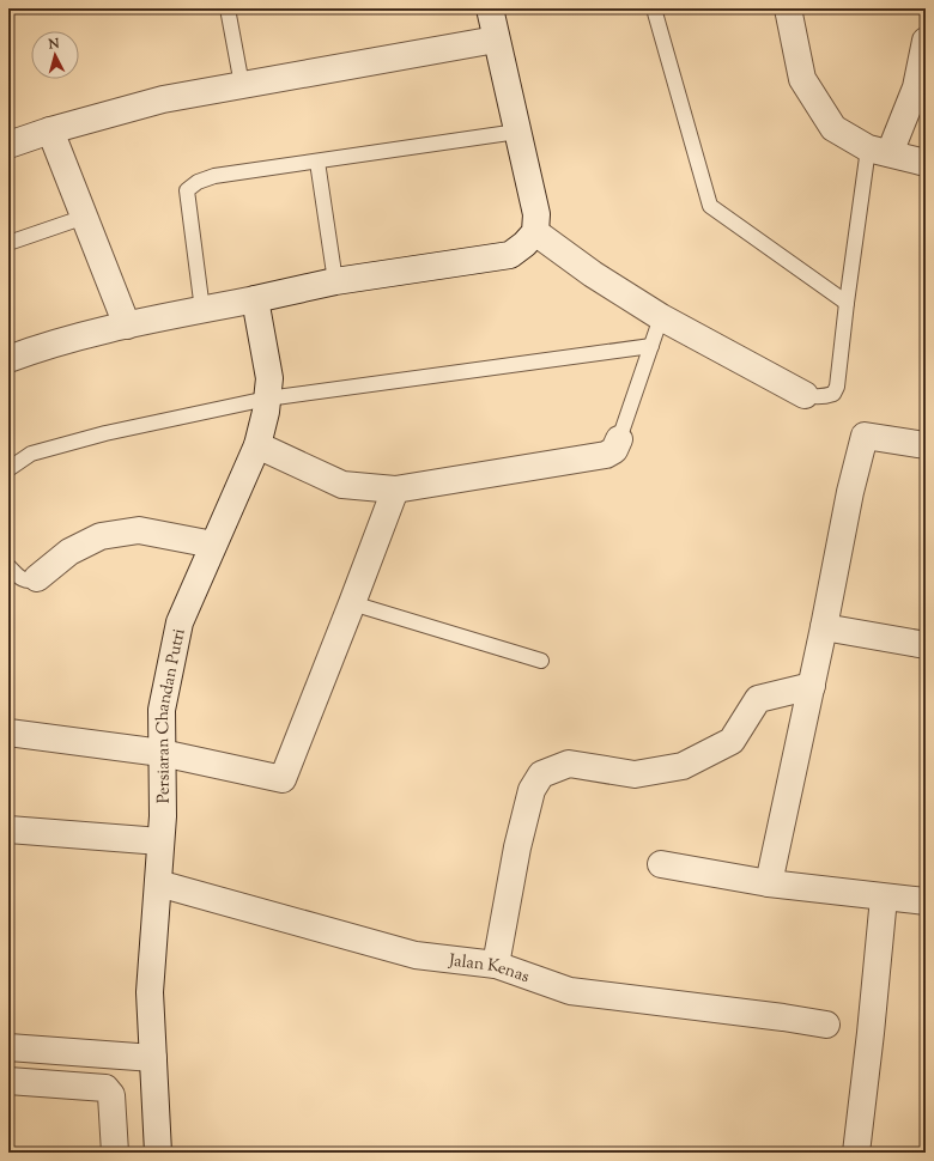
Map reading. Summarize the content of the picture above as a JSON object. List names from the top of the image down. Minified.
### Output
{"streets":{"street":["Persiaran Chandan Putri","Jalan Kenas"]},"crossings":[["Persiaran Chandan Putri","Jalan Kenas"]],"north":"top"}
